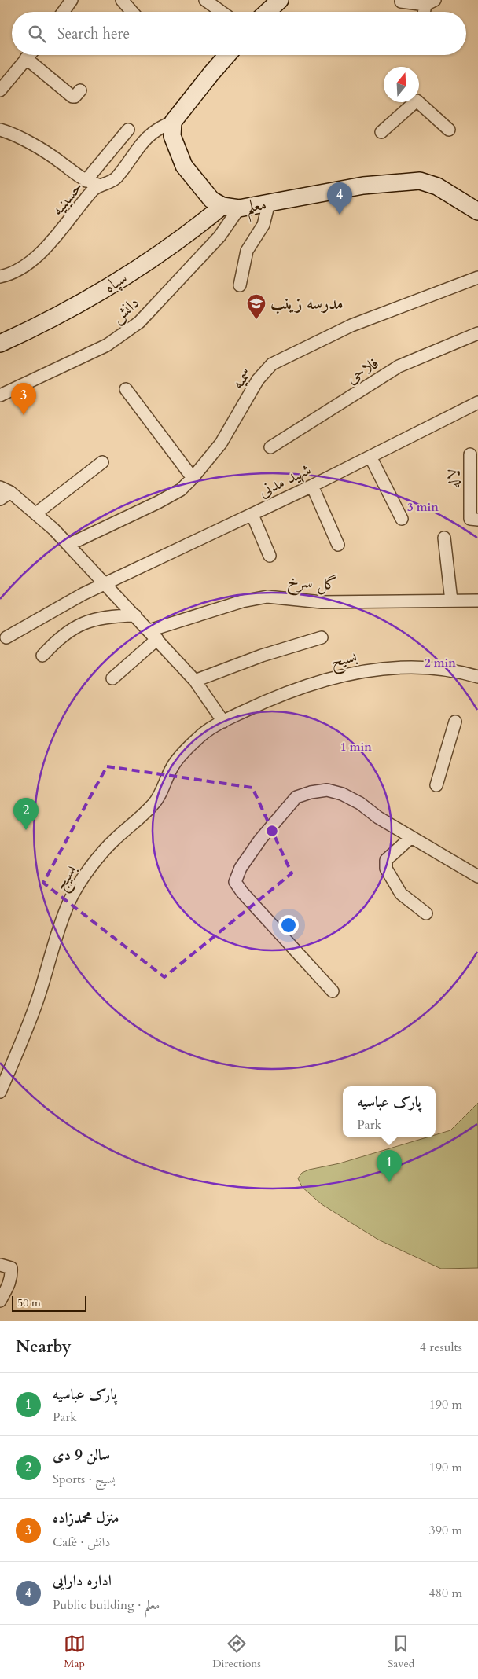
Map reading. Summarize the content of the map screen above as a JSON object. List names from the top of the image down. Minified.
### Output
{"streets":{"main road":["معلم","سپاه"],"street":["حسینیه","دانش","فلاحی","سمیه","لاله","شهید مدنی","گل سرخ","بسیح","بسیج"]},"crossings":[["حسینیه","معلم"],["معلم","سپاه"],["معلم","دانش"],["بسیح","بسیج"]],"places":{"school or university":["مدرسه زینب"]},"scale_bar":"50 m","north":"top","page":{"search":"Search here","pins":["4","3","2","1"],"popup":["پارک عباسیه","Park"],"scale":"50 m","heading":["Nearby","4 results"],"list":[{"mark":"1","name":"پارک عباسیه","note":"Park","value":"190 m"},{"mark":"2","name":"سالن 9 دی","note":"Sports · بسیج","value":"190 m"},{"mark":"3","name":"منزل محمدزاده","note":"Café · دانش","value":"390 m"},{"mark":"4","name":"اداره دارایی","note":"Public building · معلم","value":"480 m"}],"nav":["Map","Directions","Saved"]},"rings":["3 min","2 min","1 min"]}
